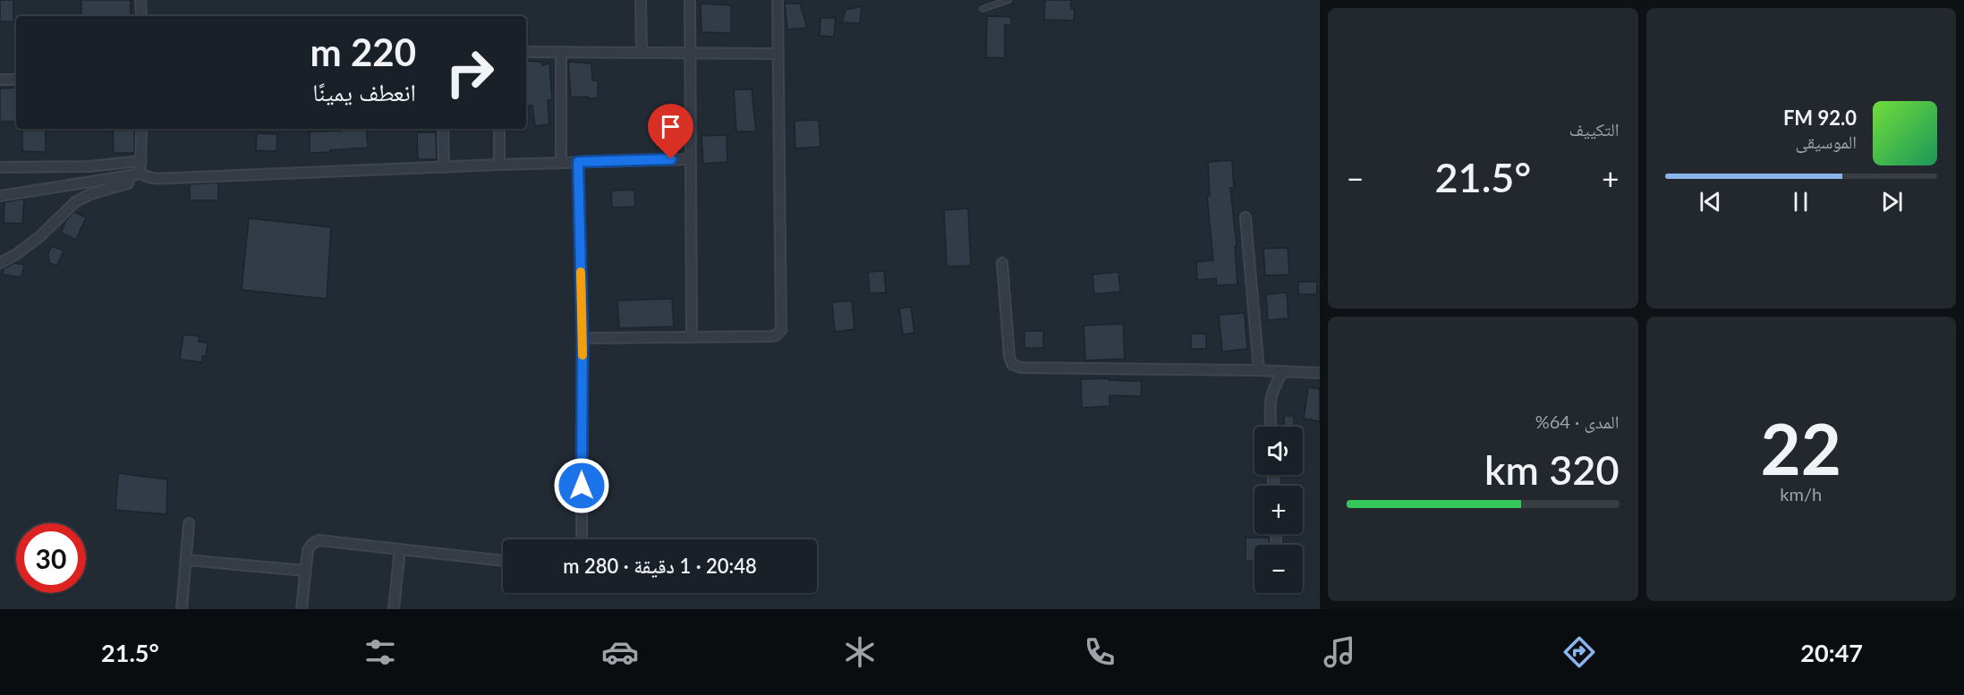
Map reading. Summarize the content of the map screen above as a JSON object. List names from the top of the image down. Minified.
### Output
{"page":{"tile":["التكييف",["22","km/h"],["المدى · 64%","320 km"]],"turn":["220 m","انعطف يمينًا"],"song":["92.0 FM","الموسيقى"],"heat":["−","21.5°","+"],"map_buttons":["+","−"],"limit":"30","trip":"20:48 · 1 دقيقة · 280 m","tabs":["20:47","21.5°"]}}
